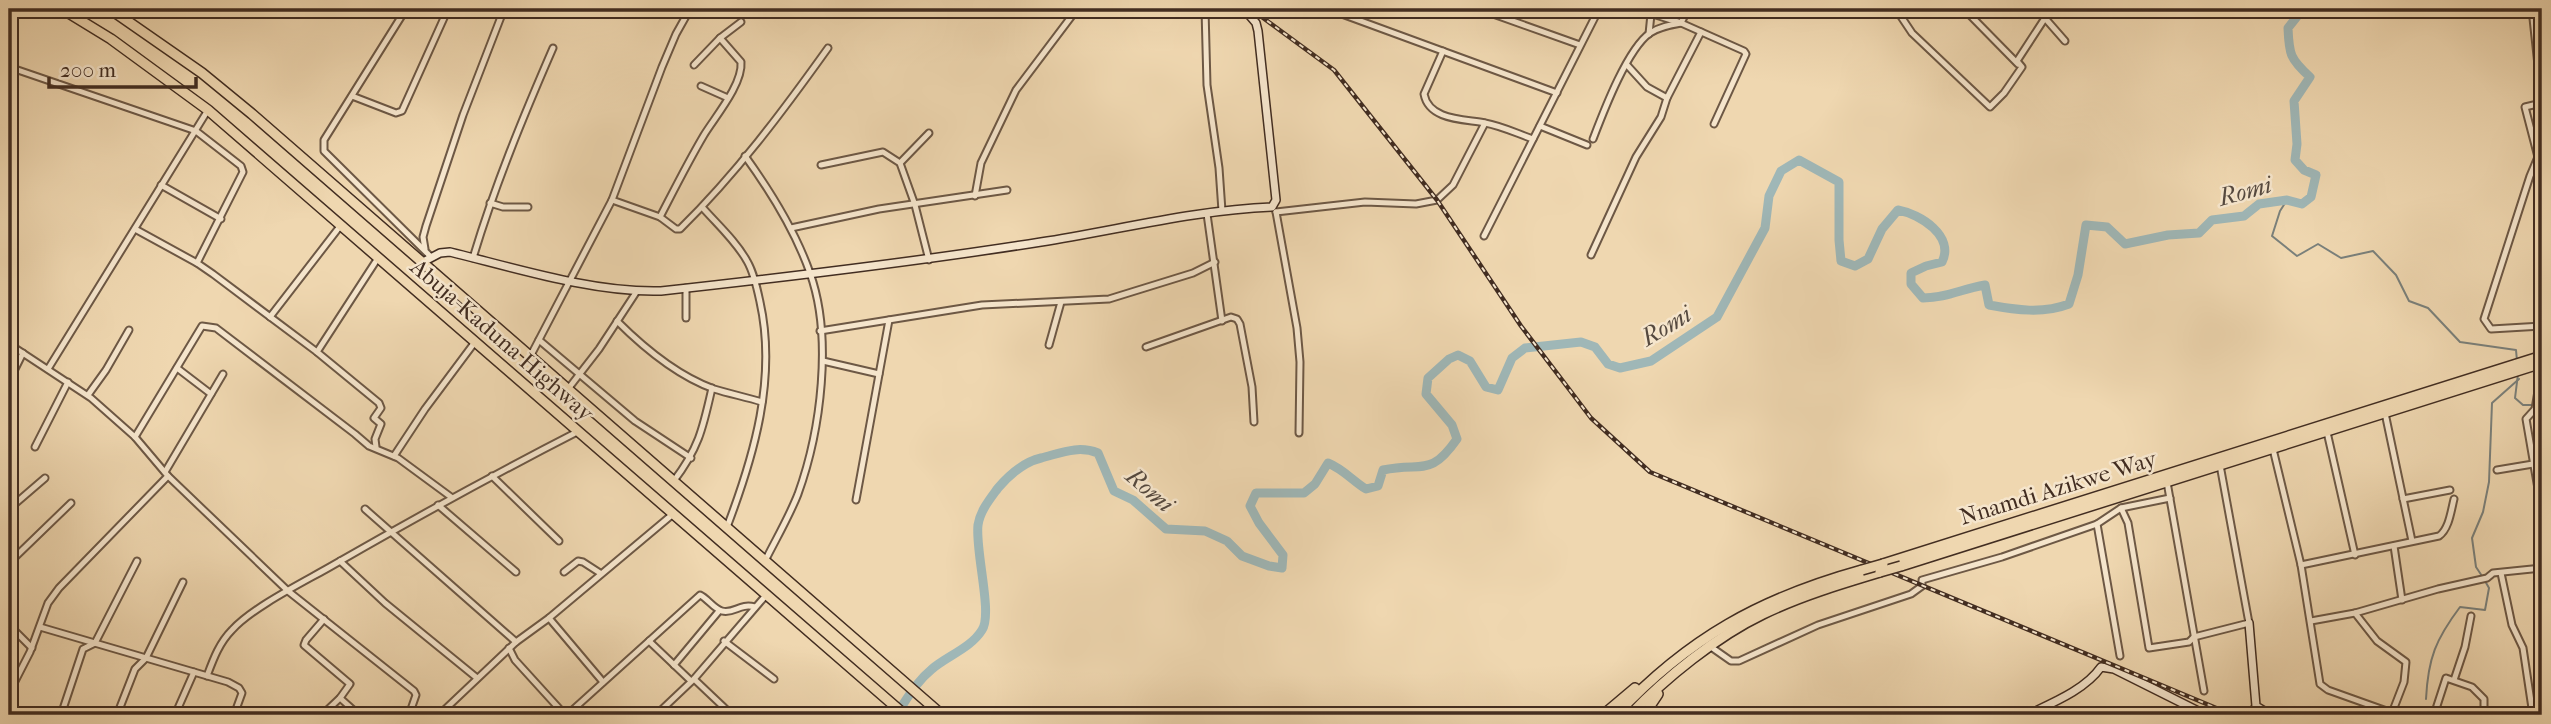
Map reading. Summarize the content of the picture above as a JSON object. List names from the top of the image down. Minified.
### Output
{"streets":{"highway":["Abuja-Kaduna Highway","Nnamdi Azikwe Way"]},"water":["Romi"],"scale_bar":"200 m"}
